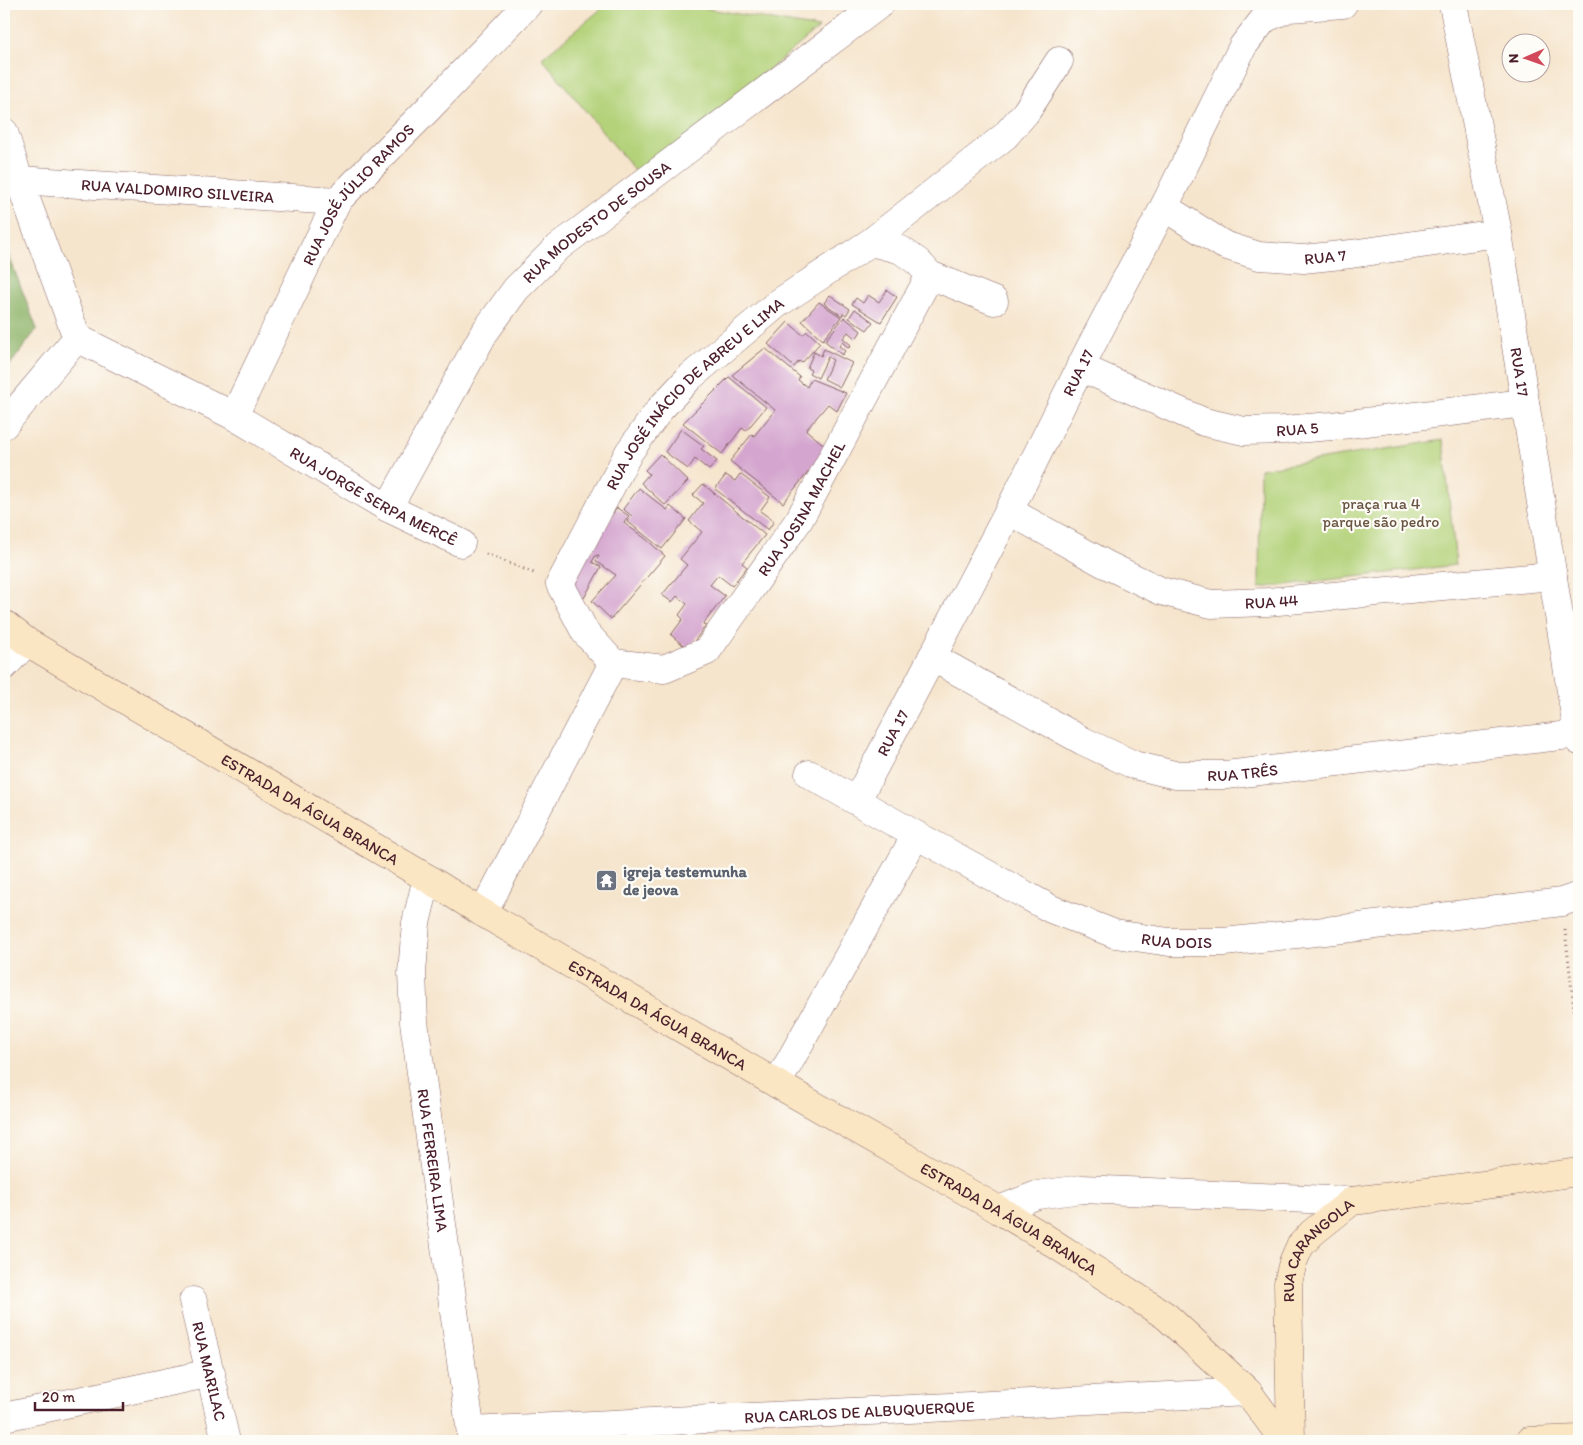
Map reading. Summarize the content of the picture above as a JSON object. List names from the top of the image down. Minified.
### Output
{"streets":{"main road":["ESTRADA DA ÁGUA BRANCA","RUA CARANGOLA"],"street":["RUA VALDOMIRO SILVEIRA","RUA JOSÉ JÚLIO RAMOS","RUA MODESTO DE SOUSA","RUA 7","RUA 17","RUA JOSÉ INÁCIO DE ABREU E LIMA","RUA 5","RUA JORGE SERPA MERCÊ","RUA JOSINA MACHEL","RUA 44","RUA TRÊS","RUA DOIS","RUA FERREIRA LIMA","RUA MARILAC","RUA CARLOS DE ALBUQUERQUE"]},"crossings":[["RUA VALDOMIRO SILVEIRA","RUA JOSÉ JÚLIO RAMOS"],["RUA JOSÉ JÚLIO RAMOS","RUA JORGE SERPA MERCÊ"],["RUA MODESTO DE SOUSA","RUA JORGE SERPA MERCÊ"],["RUA 7","RUA 17"],["RUA 17","RUA 5"],["RUA 17","RUA 44"],["RUA 17","RUA TRÊS"],["RUA 17","RUA DOIS"],["RUA JOSÉ INÁCIO DE ABREU E LIMA","RUA JORGE SERPA MERCÊ"],["ESTRADA DA ÁGUA BRANCA","RUA FERREIRA LIMA"],["ESTRADA DA ÁGUA BRANCA","RUA CARLOS DE ALBUQUERQUE"],["RUA FERREIRA LIMA","RUA CARLOS DE ALBUQUERQUE"]],"parks":["praça rua 4 parque são pedro"],"places":{"temple":["igreja testemunha de jeova"]},"scale_bar":"20 m","north":"left"}
